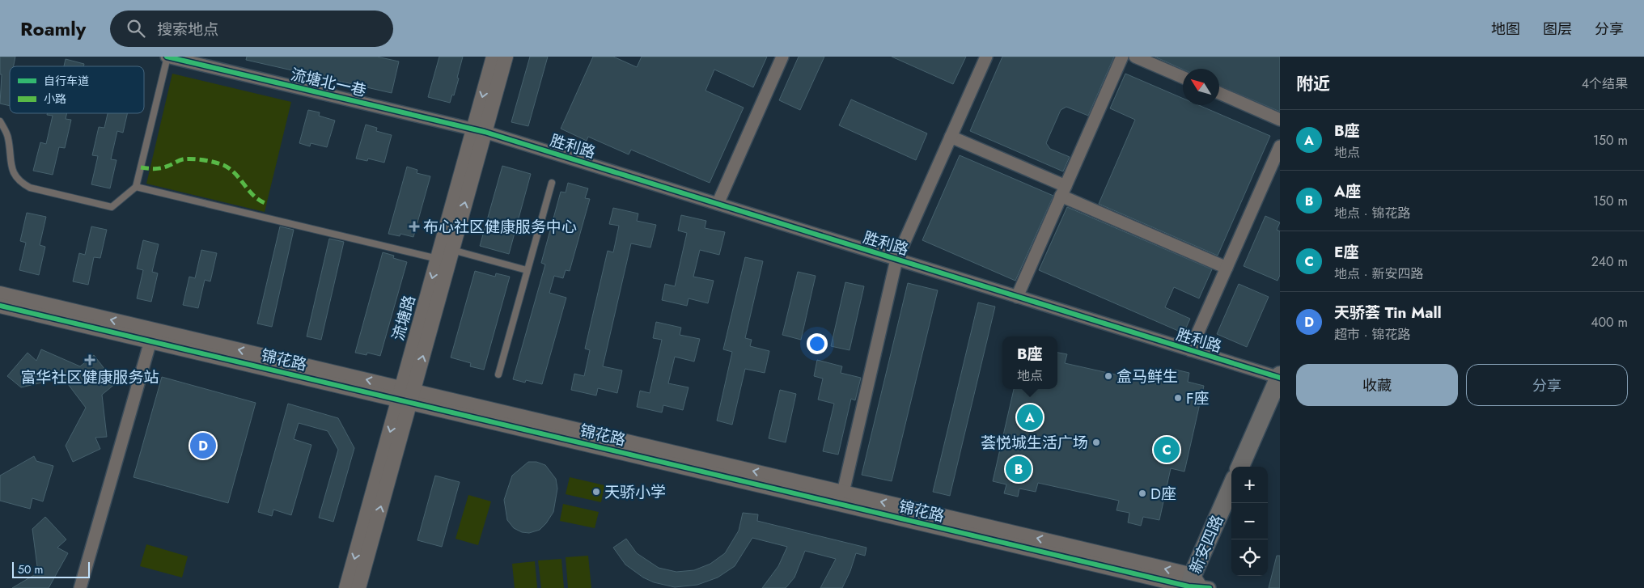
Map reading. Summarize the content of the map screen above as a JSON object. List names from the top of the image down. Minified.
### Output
{"streets":{"main road":["新安四路"],"street":["流塘北一巷","胜利路","流塘路","锦花路"]},"crossings":[["流塘北一巷","胜利路"],["流塘北一巷","流塘路"],["胜利路","流塘路"],["流塘路","锦花路"],["锦花路","新安四路"]],"places":{"health":["布心社区健康服务中心","富华社区健康服务站"],"other":["盒马鲜生","F座","荟悦城生活广场","天骄小学","D座"]},"legend":["自行车道","小路"],"scale_bar":"50 m","north":"top left","page":{"header":"Roamly","search":"搜索地点","nav":["地图","图层","分享"],"heading":["附近","4个结果"],"list":[{"mark":"A","name":"B座","note":"地点","value":"150 m"},{"mark":"B","name":"A座","note":"地点 · 锦花路","value":"150 m"},{"mark":"C","name":"E座","note":"地点 · 新安四路","value":"240 m"},{"mark":"D","name":"天骄荟 Tin Mall","note":"超市 · 锦花路","value":"400 m"}],"popup":["B座","地点"],"buttons":["收藏","分享"],"pins":["A","D","C","B"],"map_buttons":["+","−"],"scale":"50 m"}}
